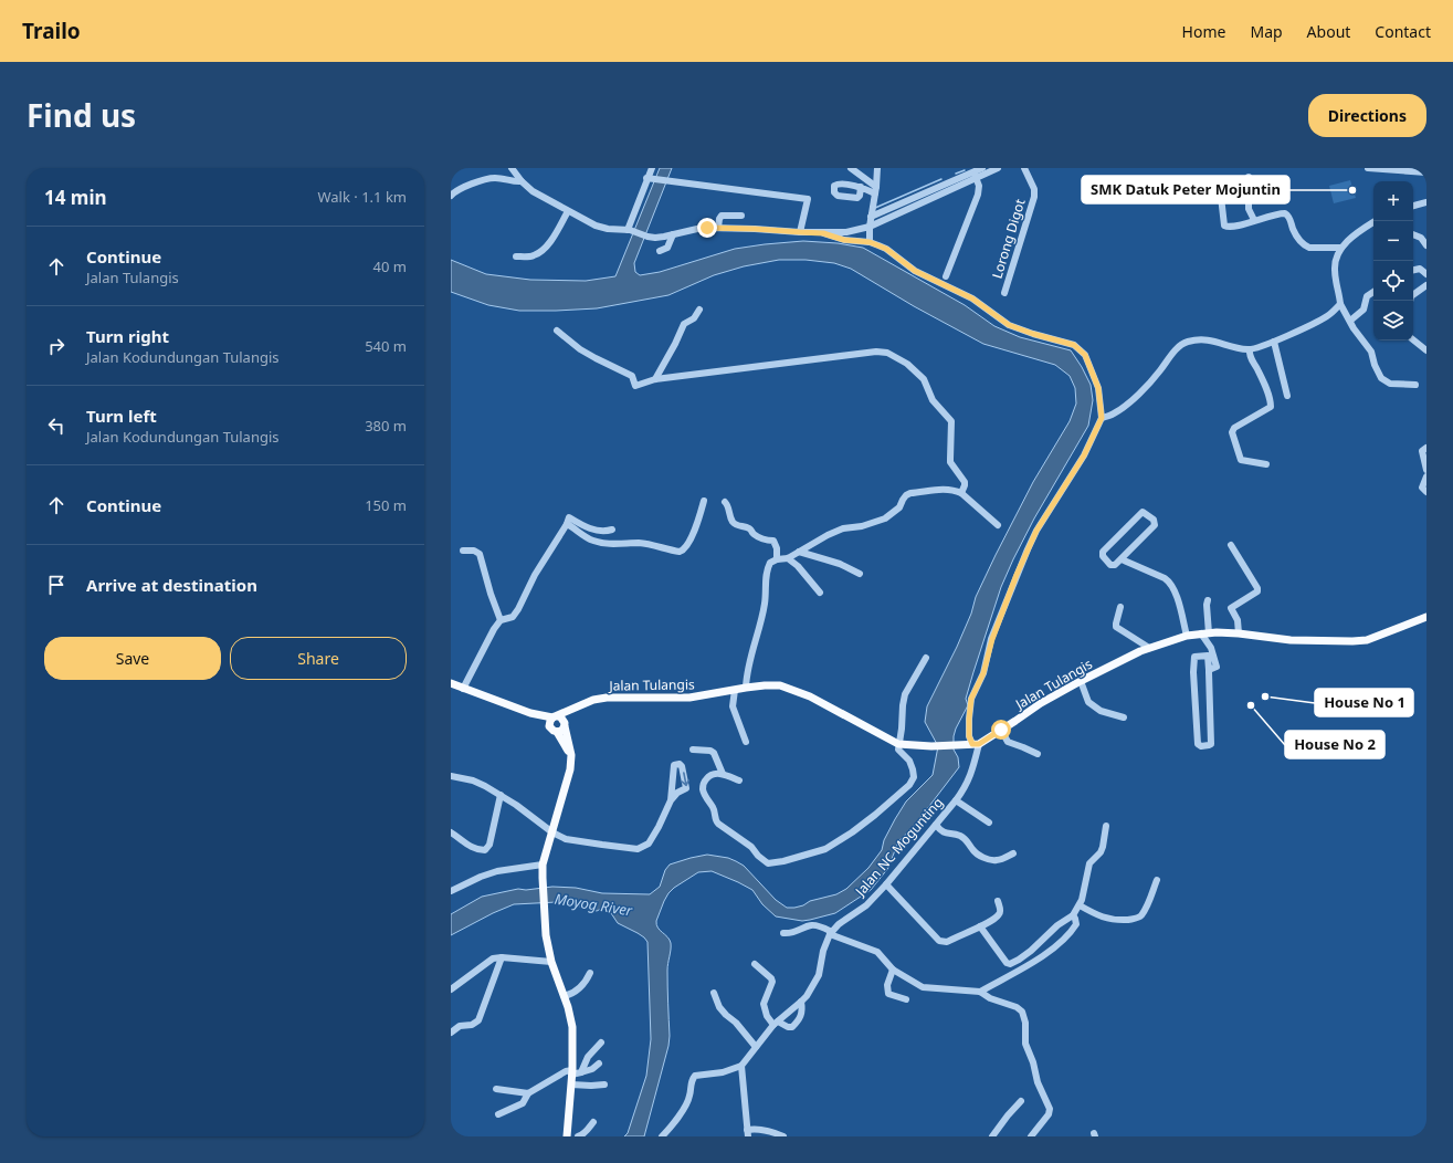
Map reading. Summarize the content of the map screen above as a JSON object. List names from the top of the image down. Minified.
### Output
{"streets":{"main road":["Jalan Tulangis"],"street":["Lorong Digot","Jalan NC Mogunting"]},"crossings":[["Jalan Tulangis","Jalan NC Mogunting"]],"water":["Moyog River"],"places":["SMK Datuk Peter Mojuntin","House No 1","House No 2"],"page":{"header":"Trailo","nav":["Home","Map","About","Contact"],"title":"Find us","buttons":["Directions",["Save","Share"]],"heading":["14 min","Walk · 1.1 km"],"map_buttons":["+","−"],"list":[["Continue","Jalan Tulangis","40 m"],["Turn right","Jalan Kodundungan Tulangis","540 m"],["Turn left","Jalan Kodundungan Tulangis","380 m"],["Continue","150 m"],"Arrive at destination"]}}
